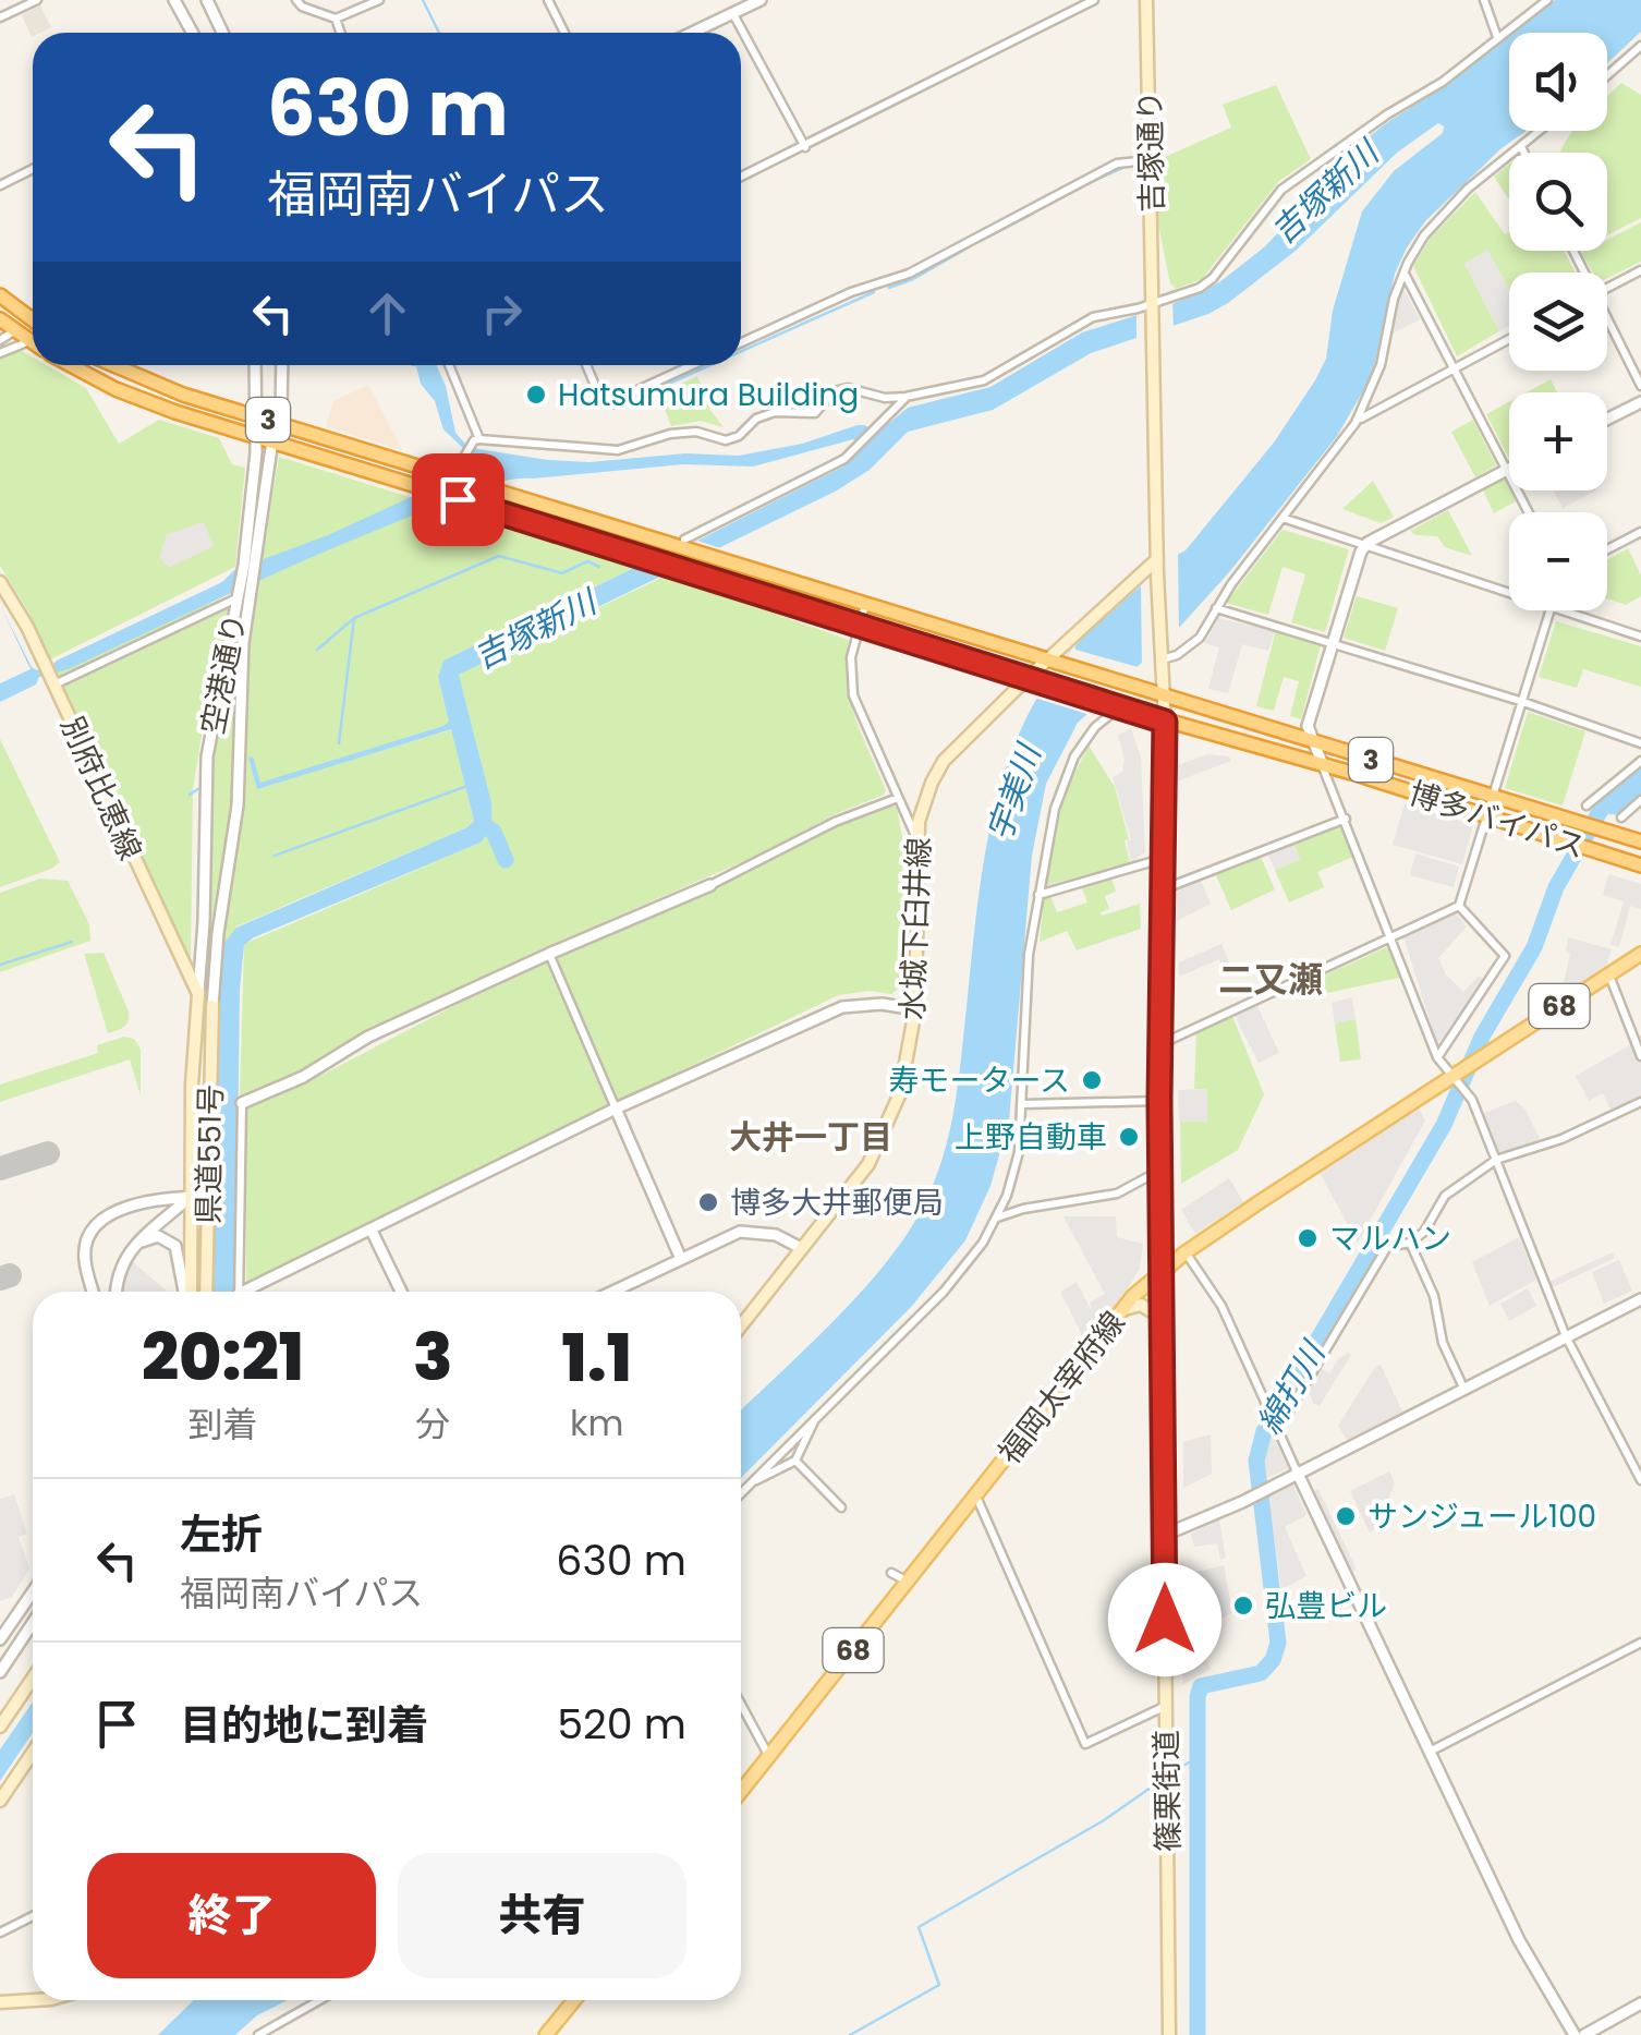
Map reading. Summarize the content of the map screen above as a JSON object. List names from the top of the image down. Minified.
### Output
{"streets":{"highway":["3","博多バイパス"],"main road":["吉塚通り","別府比恵線","水城下臼井線","68","県道551号","福岡太宰府線","篠栗街道"],"street":["空港通り"]},"crossings":[["吉塚通り","水城下臼井線"],["3","空港通り"],["3","博多バイパス"],["3","水城下臼井線"],["3","篠栗街道"],["空港通り","別府比恵線"],["博多バイパス","篠栗街道"],["福岡太宰府線","篠栗街道"]],"districts":["二又瀬","大井一丁目"],"water":["吉塚新川","宇美川","綿打川"],"places":["Hatsumura Building","寿モータース","上野自動車","博多大井郵便局","マルハン","サンジュール100","弘豊ビル"],"page":{"map_buttons":["+","−"],"turn":["630 m","福岡南バイパス"],"eta":["20:21","到着","3","分","1.1","km"],"list":[{"name":"左折","note":"福岡南バイパス","value":"630 m"},{"name":"目的地に到着","value":"520 m"}],"buttons":["終了","共有"]}}
